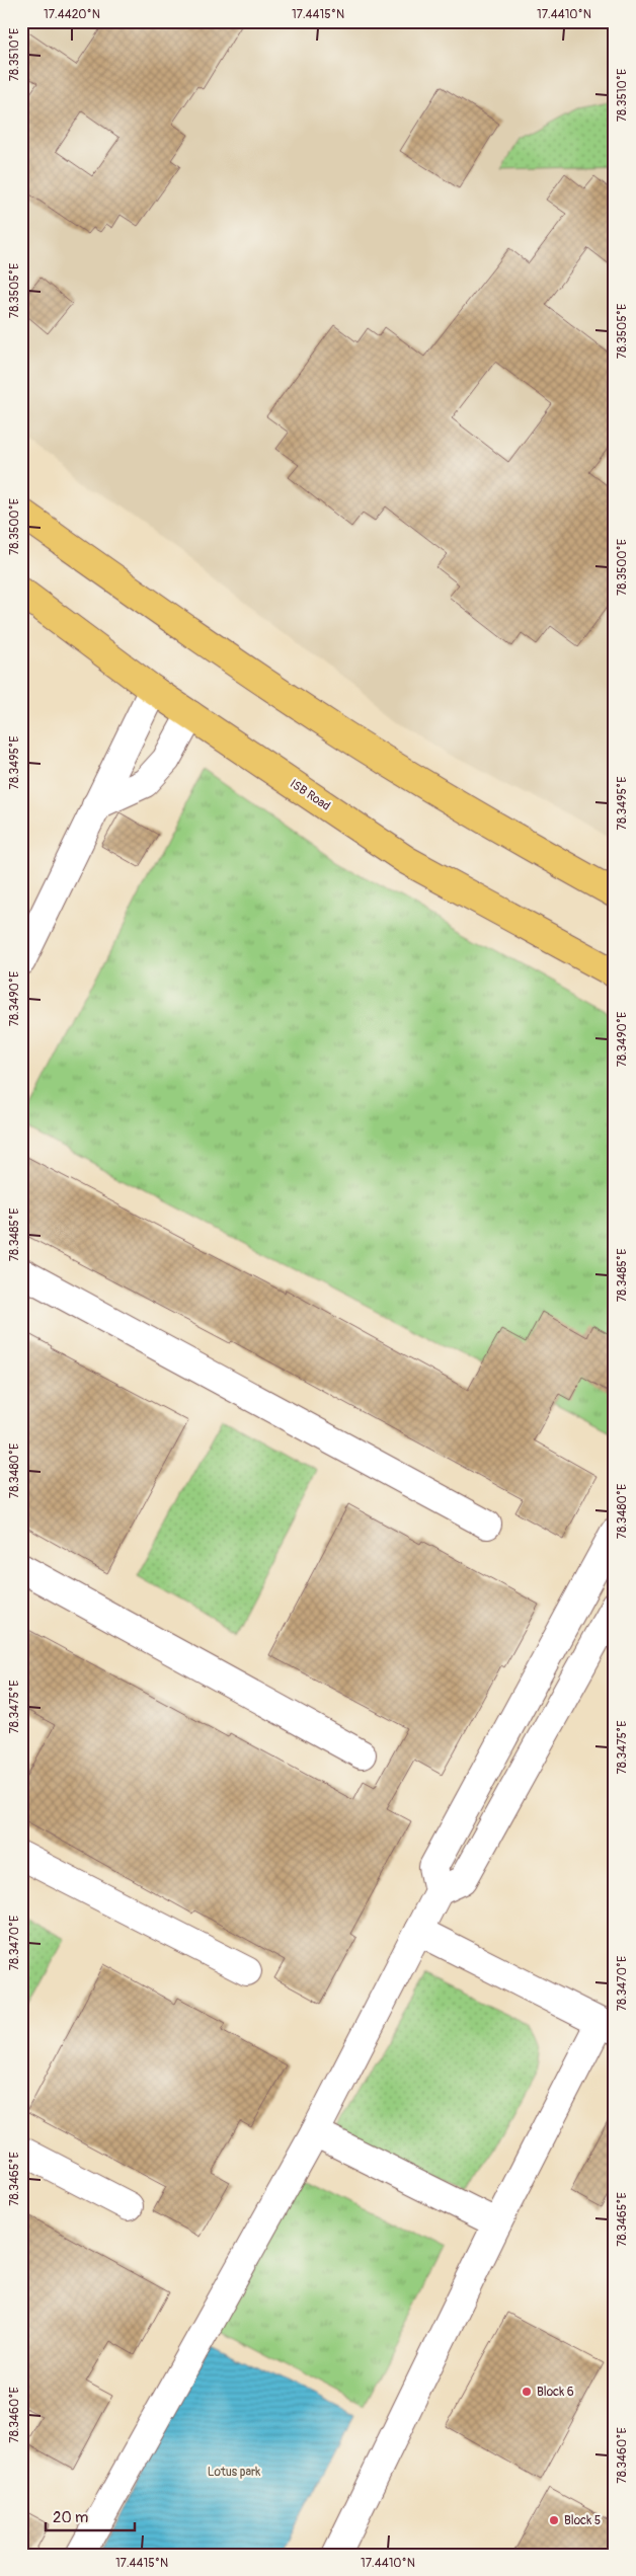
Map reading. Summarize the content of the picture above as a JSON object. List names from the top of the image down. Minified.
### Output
{"streets":{"main road":["ISB Road"]},"parks":["Lotus park"],"places":["Block 6","Block 5"],"scale_bar":"20 m","coordinates":["17.4420°N","17.4415°N","17.4410°N","78.3510°E","78.3505°E","78.3500°E","78.3495°E","78.3490°E","78.3485°E","78.3480°E","78.3475°E","78.3470°E","78.3465°E","78.3460°E"]}
